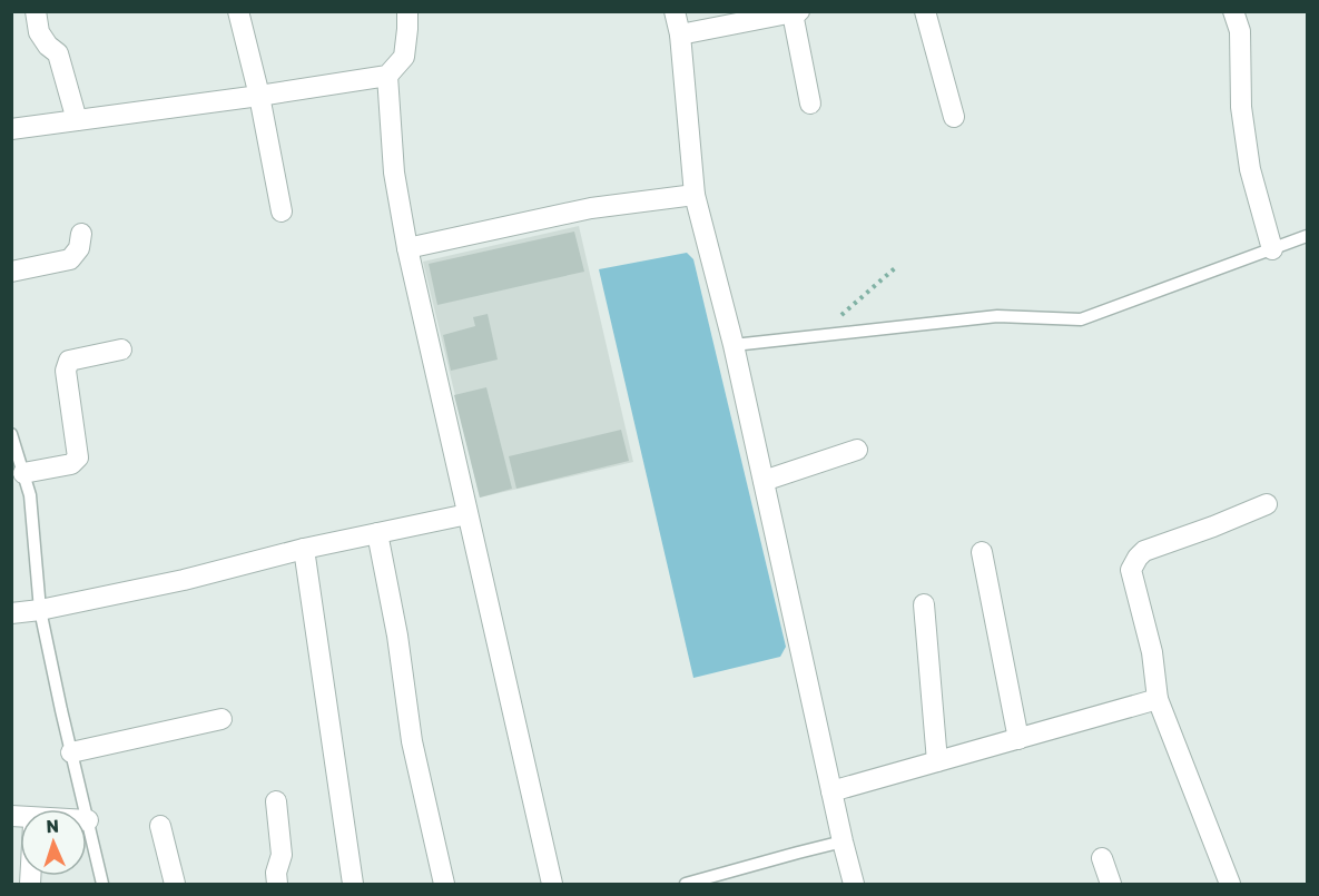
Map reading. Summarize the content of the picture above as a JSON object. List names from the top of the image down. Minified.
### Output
{"north":"top"}
